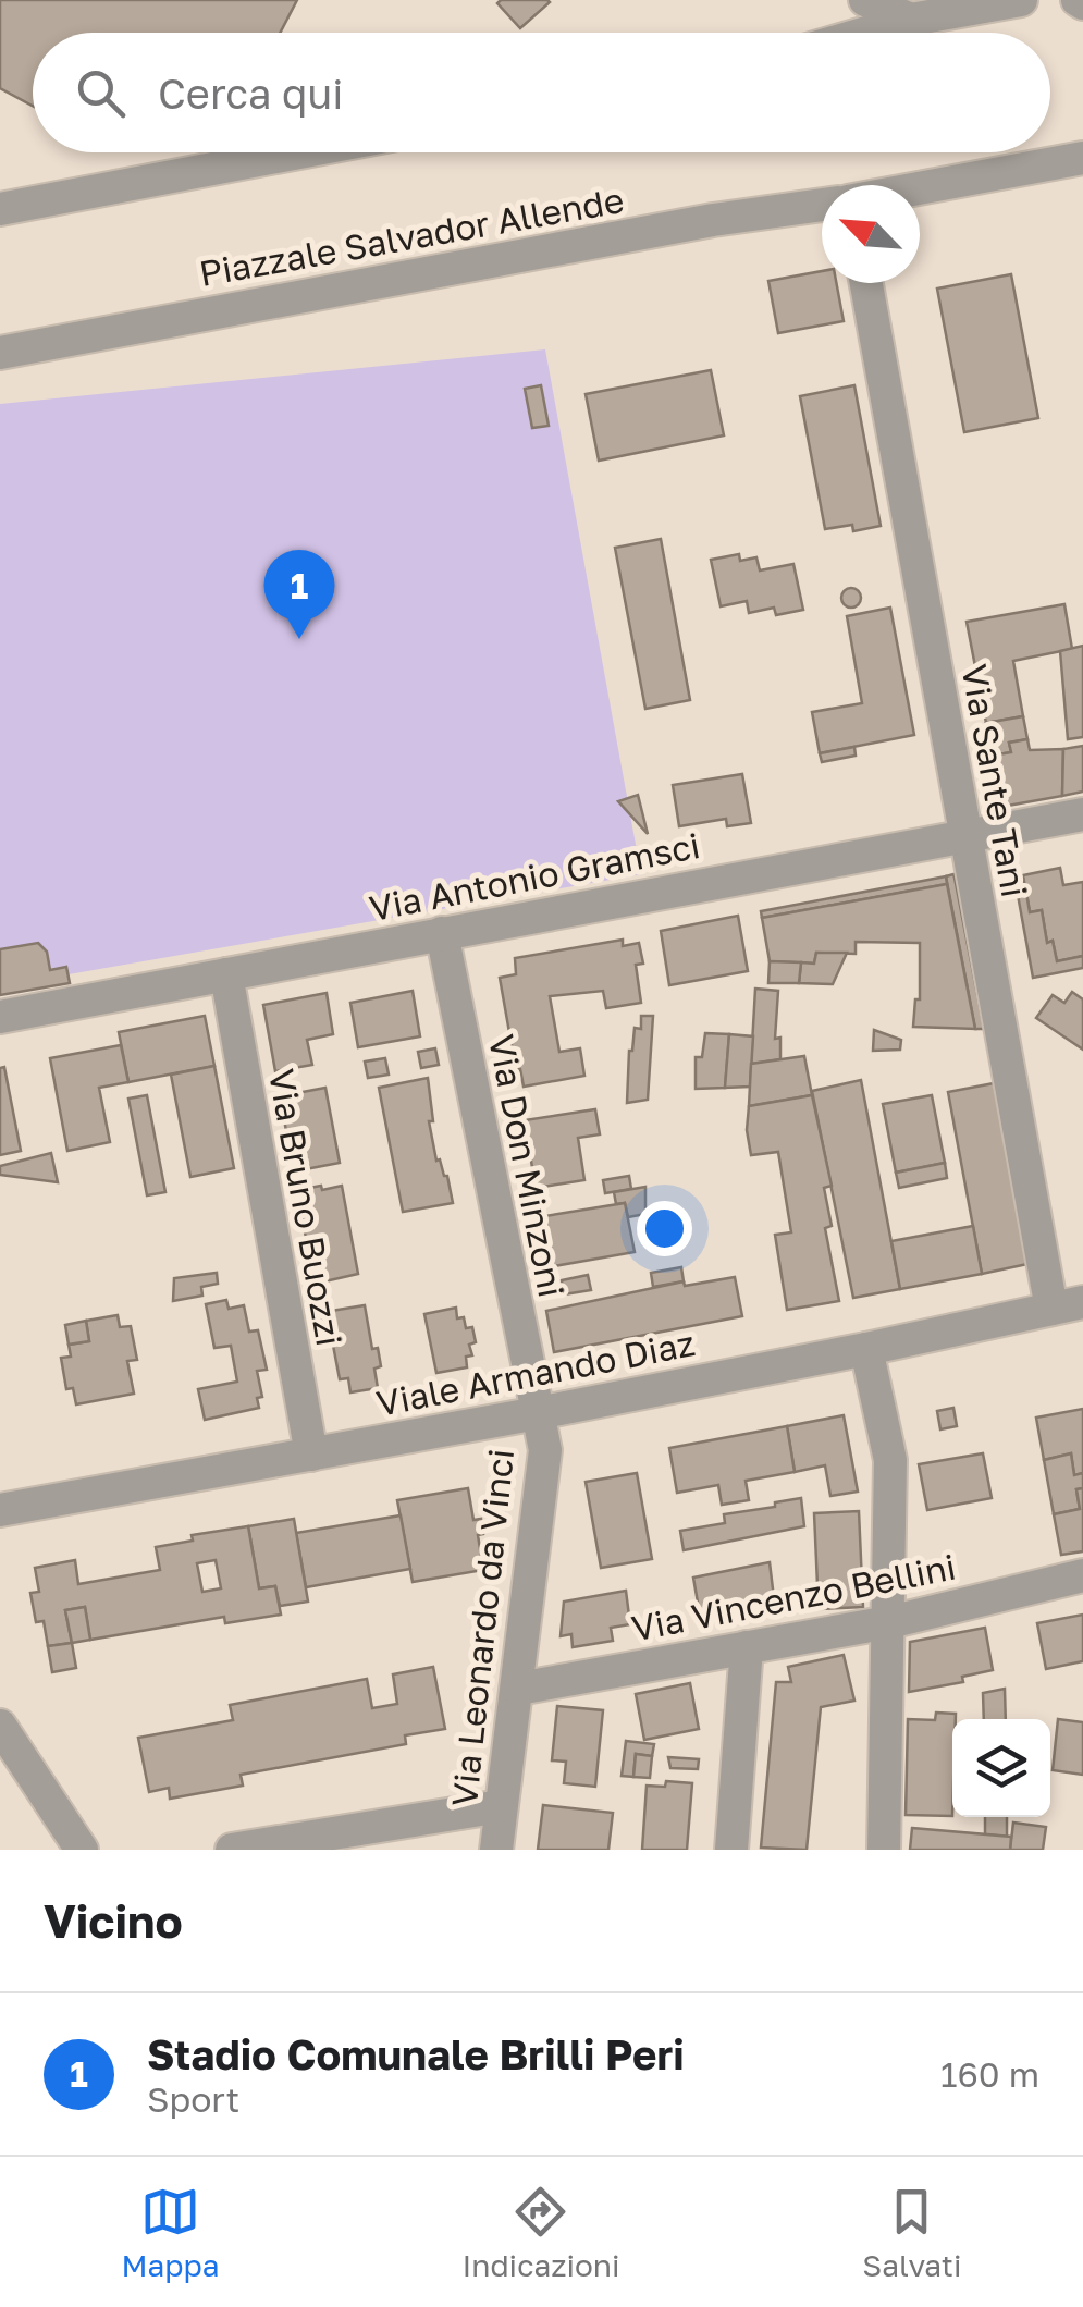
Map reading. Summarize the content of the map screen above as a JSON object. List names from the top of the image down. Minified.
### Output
{"streets":{"street":["Piazzale Salvador Allende","Via Sante Tani","Via Antonio Gramsci","Via Don Minzoni","Via Bruno Buozzi","Viale Armando Diaz","Via Vincenzo Bellini","Via Leonardo da Vinci"]},"crossings":[["Via Sante Tani","Via Antonio Gramsci"],["Via Sante Tani","Viale Armando Diaz"],["Via Antonio Gramsci","Via Don Minzoni"],["Via Antonio Gramsci","Via Bruno Buozzi"],["Via Don Minzoni","Viale Armando Diaz"],["Via Don Minzoni","Via Leonardo da Vinci"],["Via Bruno Buozzi","Viale Armando Diaz"],["Viale Armando Diaz","Via Leonardo da Vinci"],["Via Vincenzo Bellini","Via Leonardo da Vinci"]],"north":"top left","page":{"search":"Cerca qui","pins":"1","heading":"Vicino","list":[{"mark":"1","name":"Stadio Comunale Brilli Peri","note":"Sport","value":"160 m"}],"nav":["Mappa","Indicazioni","Salvati"]}}
